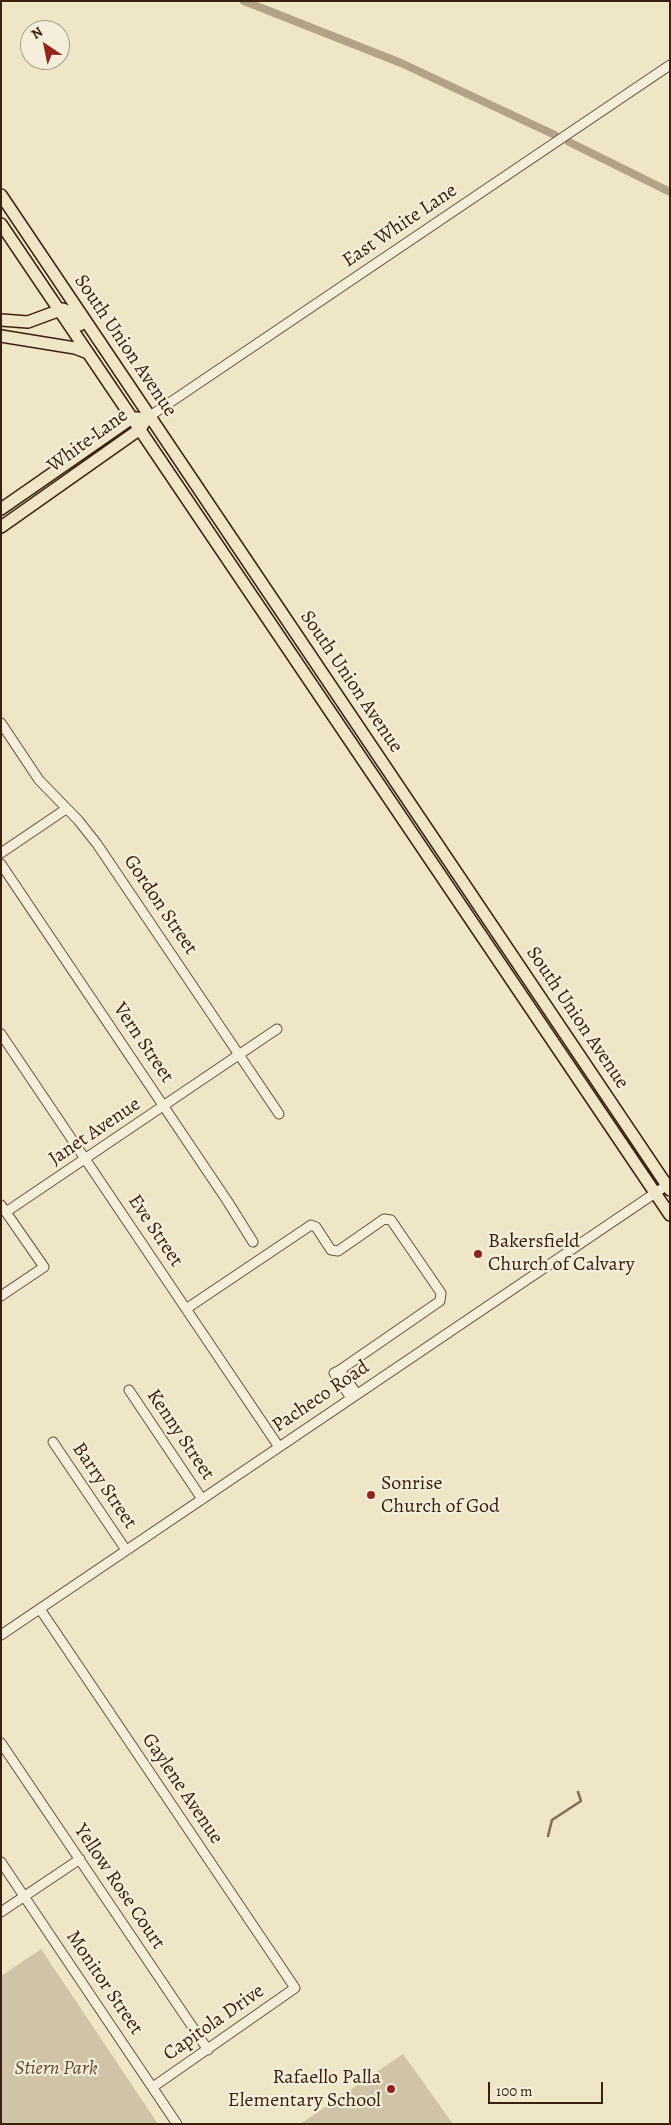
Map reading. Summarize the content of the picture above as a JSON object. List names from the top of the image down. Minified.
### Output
{"streets":{"main road":["South Union Avenue","White Lane"],"street":["East White Lane","Gordon Street","Vern Street","Janet Avenue","Eve Street","Pacheco Road","Kenny Street","Barry Street","Gaylene Avenue","Yellow Rose Court","Monitor Street","Capitola Drive"]},"crossings":[["East White Lane","South Union Avenue"],["East White Lane","White Lane"],["South Union Avenue","White Lane"],["South Union Avenue","Pacheco Road"],["Gordon Street","Janet Avenue"],["Vern Street","Janet Avenue"],["Janet Avenue","Eve Street"],["Eve Street","Pacheco Road"],["Pacheco Road","Kenny Street"],["Pacheco Road","Barry Street"],["Pacheco Road","Gaylene Avenue"],["Gaylene Avenue","Capitola Drive"],["Yellow Rose Court","Capitola Drive"],["Monitor Street","Capitola Drive"]],"parks":["Stiern Park"],"places":["Bakersfield Church of Calvary","Sonrise Church of God","Rafaello Palla Elementary School"],"scale_bar":"100 m","north":"top left"}
